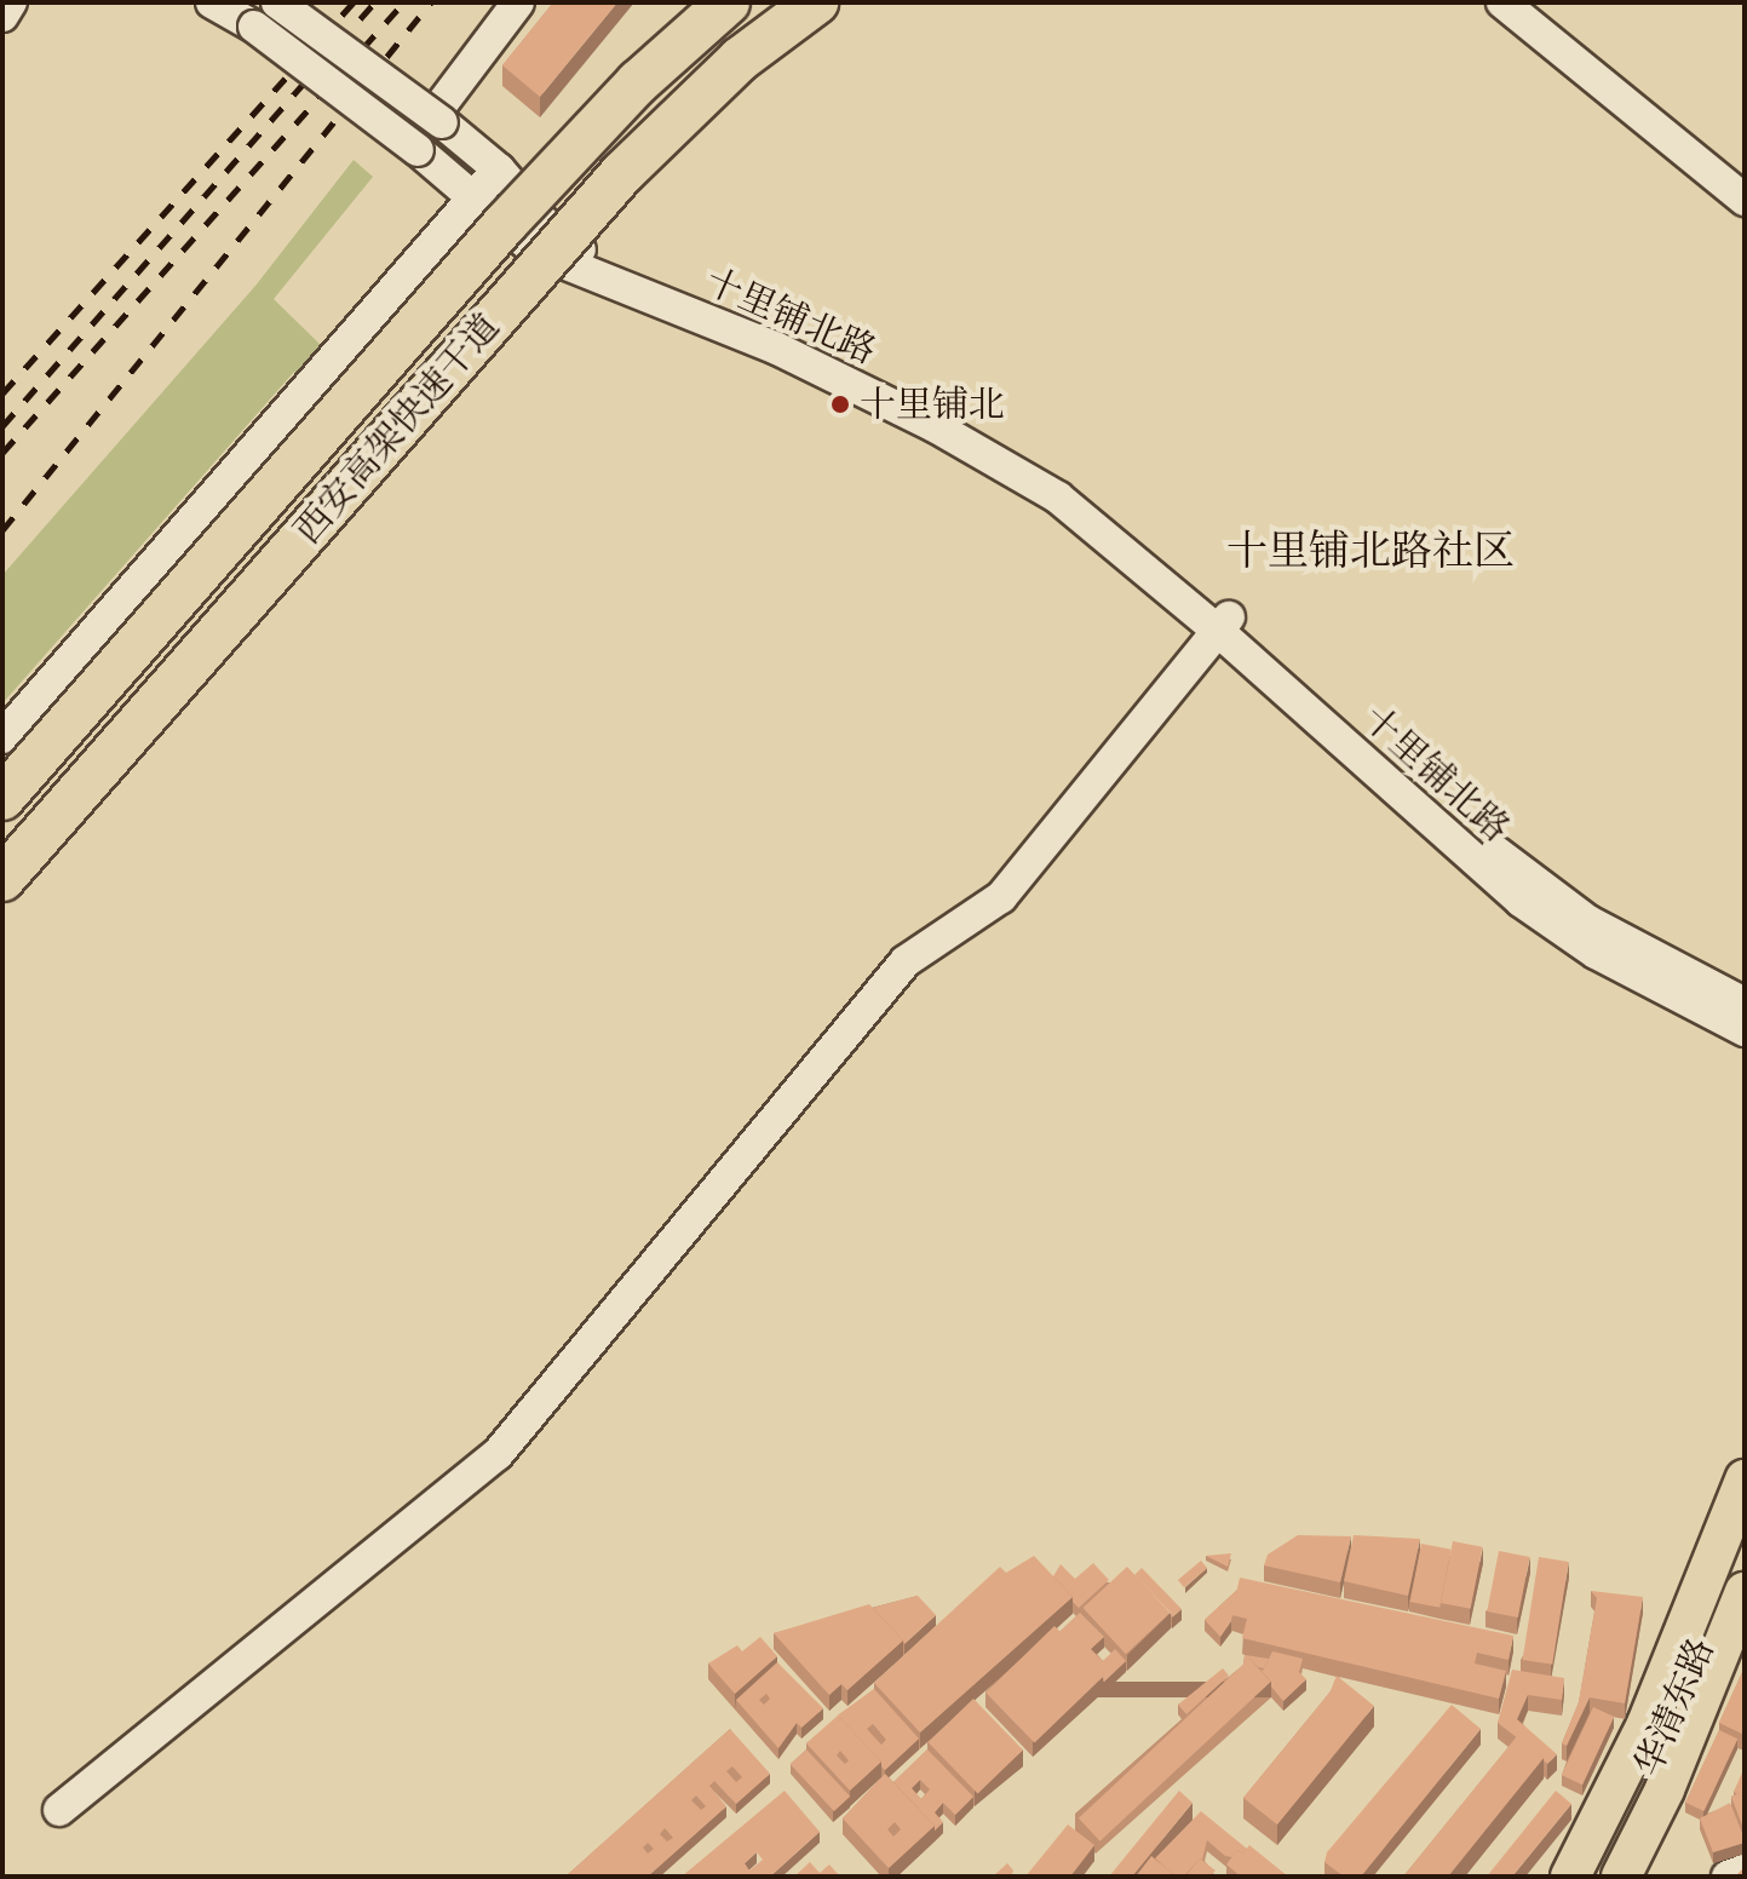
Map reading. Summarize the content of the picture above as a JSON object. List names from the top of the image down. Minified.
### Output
{"streets":{"highway":["西安高架快速干道"],"main road":["华清东路"],"street":["十里铺北路"]},"districts":["十里铺北路社区"],"places":["十里铺北"]}
